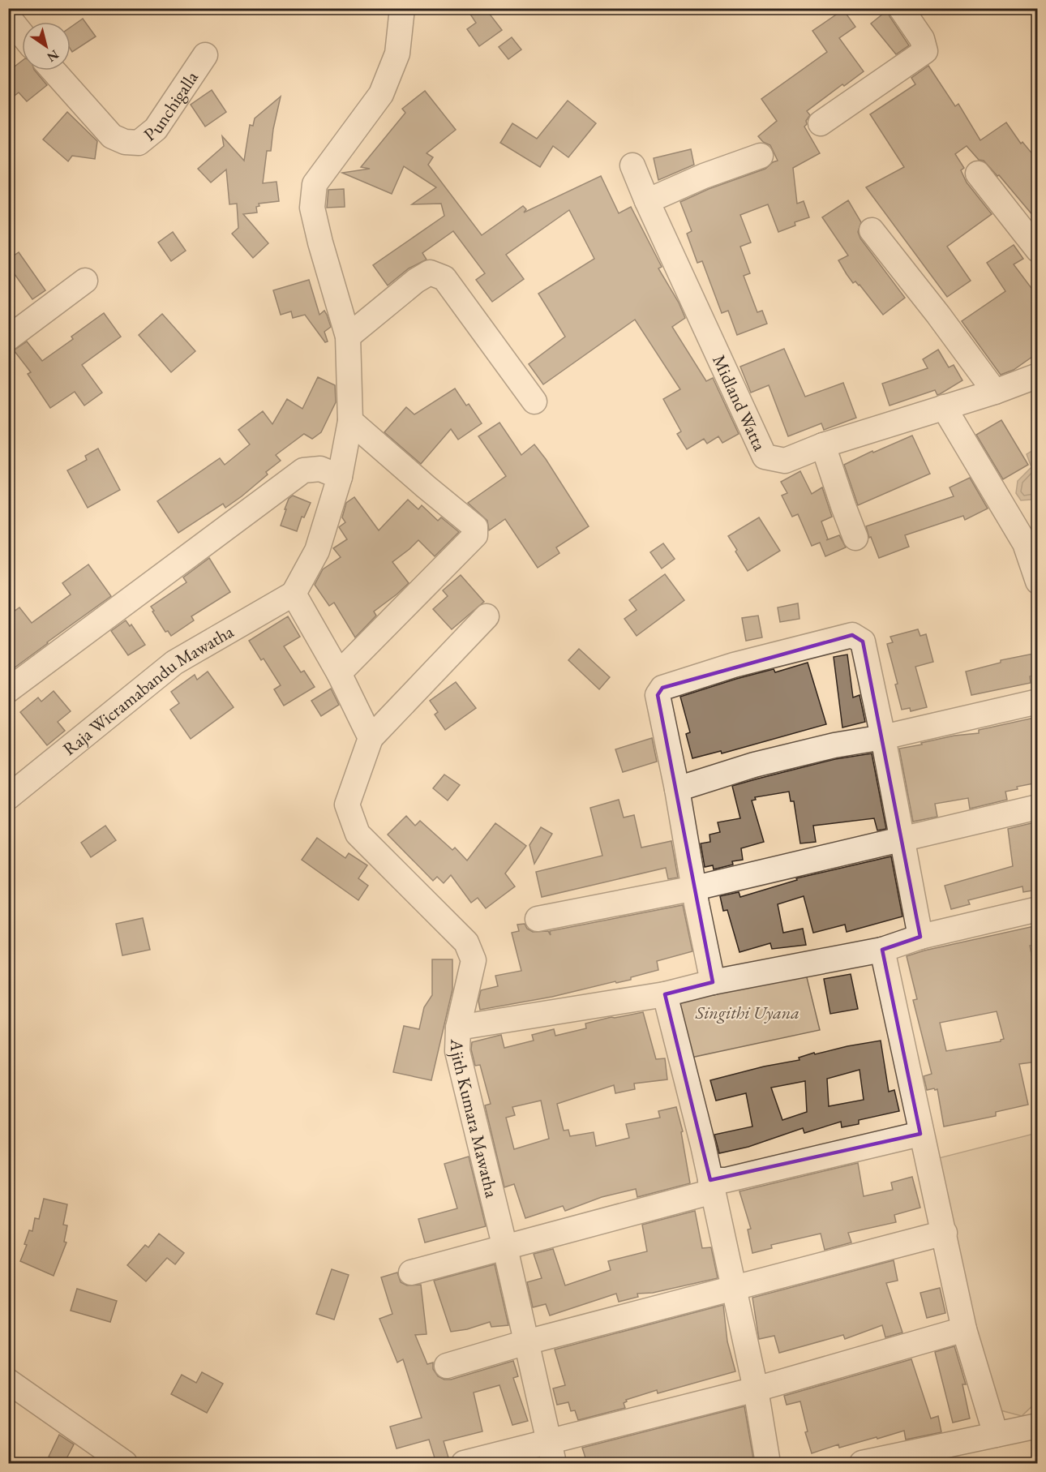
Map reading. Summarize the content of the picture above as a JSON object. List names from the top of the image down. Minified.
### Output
{"streets":{"street":["Punchigalla","Midland Watta","Raja Wicramabandu Mawatha","Ajith Kumara Mawatha"]},"parks":["Singithi Uyana"],"north":"bottom right"}
